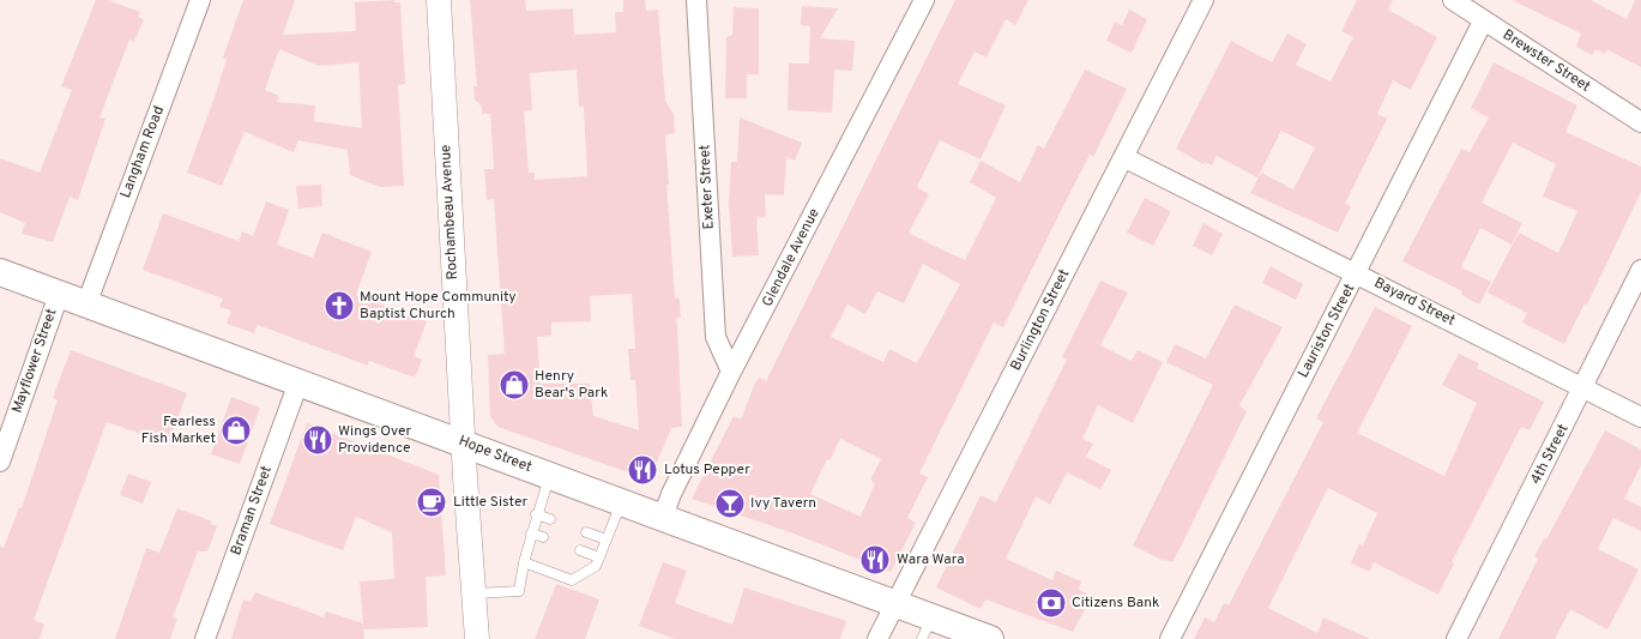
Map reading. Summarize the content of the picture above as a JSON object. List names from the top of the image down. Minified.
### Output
{"streets":{"main road":["Hope Street"],"street":["Brewster Street","Langham Road","Exeter Street","Rochambeau Avenue","Glendale Avenue","Bayard Street","Burlington Street","Lauriston Street","Mayflower Street","4th Street","Braman Street"]},"crossings":[["Brewster Street","Lauriston Street"],["Langham Road","Hope Street"],["Exeter Street","Glendale Avenue"],["Rochambeau Avenue","Hope Street"],["Glendale Avenue","Hope Street"],["Bayard Street","Burlington Street"],["Bayard Street","Lauriston Street"],["Bayard Street","4th Street"],["Burlington Street","Hope Street"],["Mayflower Street","Hope Street"],["Hope Street","Braman Street"]],"places":{"church":["Mount Hope Community Baptist Church"],"shop":["Henry Bear's Park","Fearless Fish Market"],"restaurant":["Wings Over Providence","Lotus Pepper","Wara Wara"],"cafe":["Little Sister"],"bar":["Ivy Tavern"],"bank":["Citizens Bank"]}}
